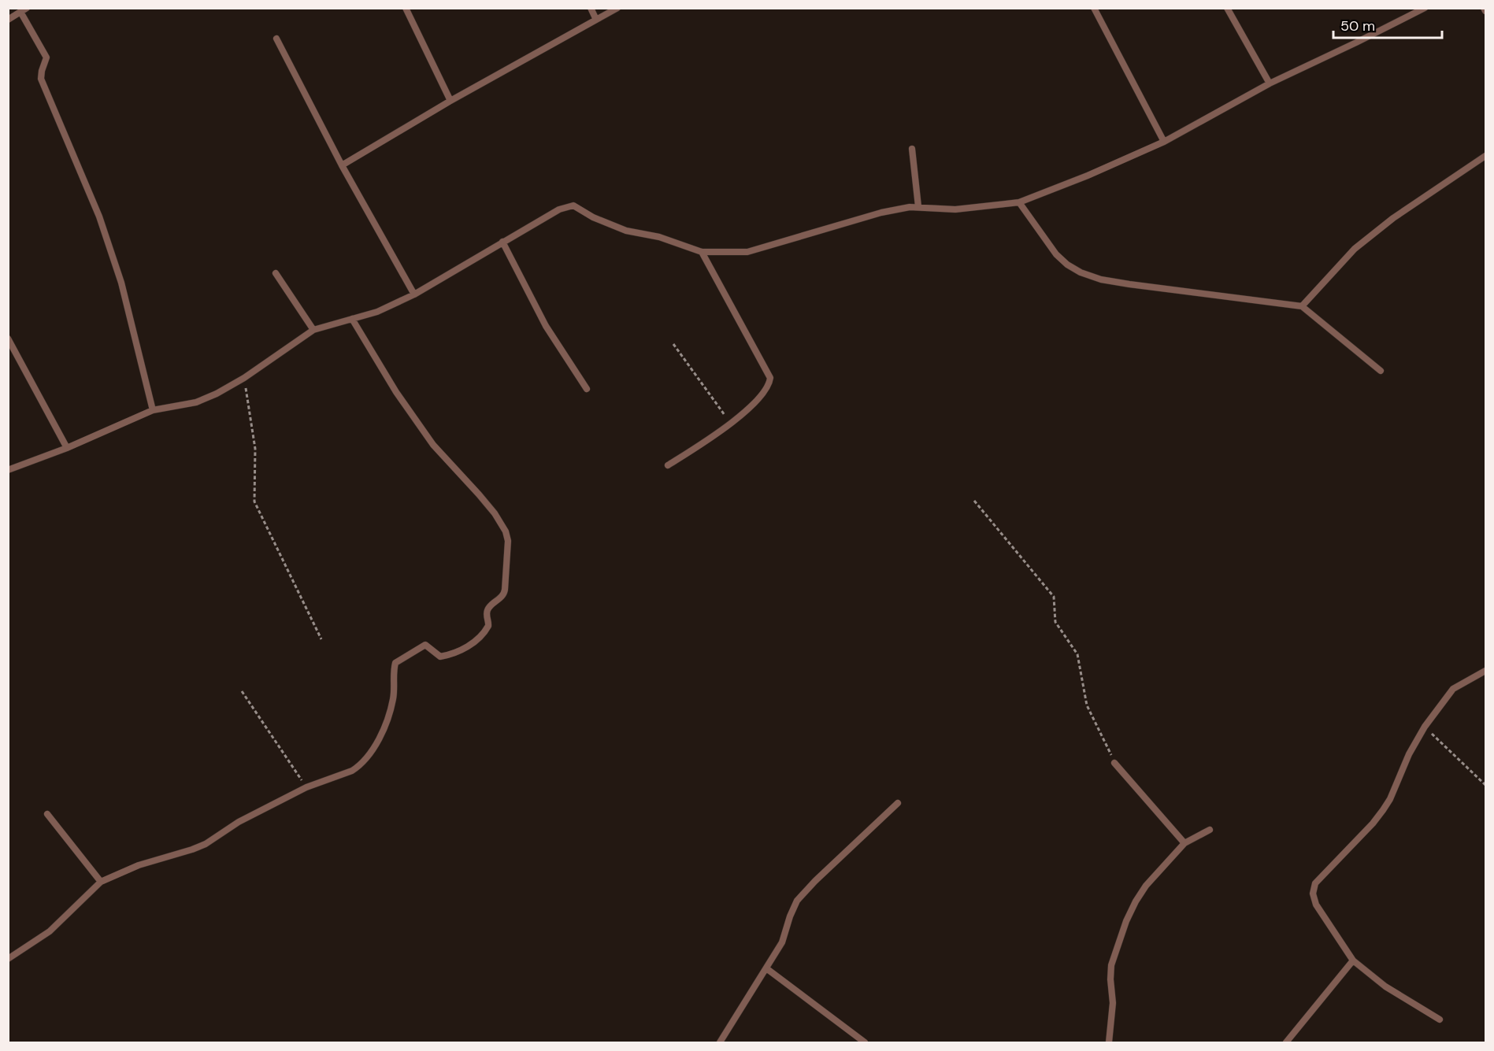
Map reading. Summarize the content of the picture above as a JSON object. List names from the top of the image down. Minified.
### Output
{"scale_bar":"50 m"}
